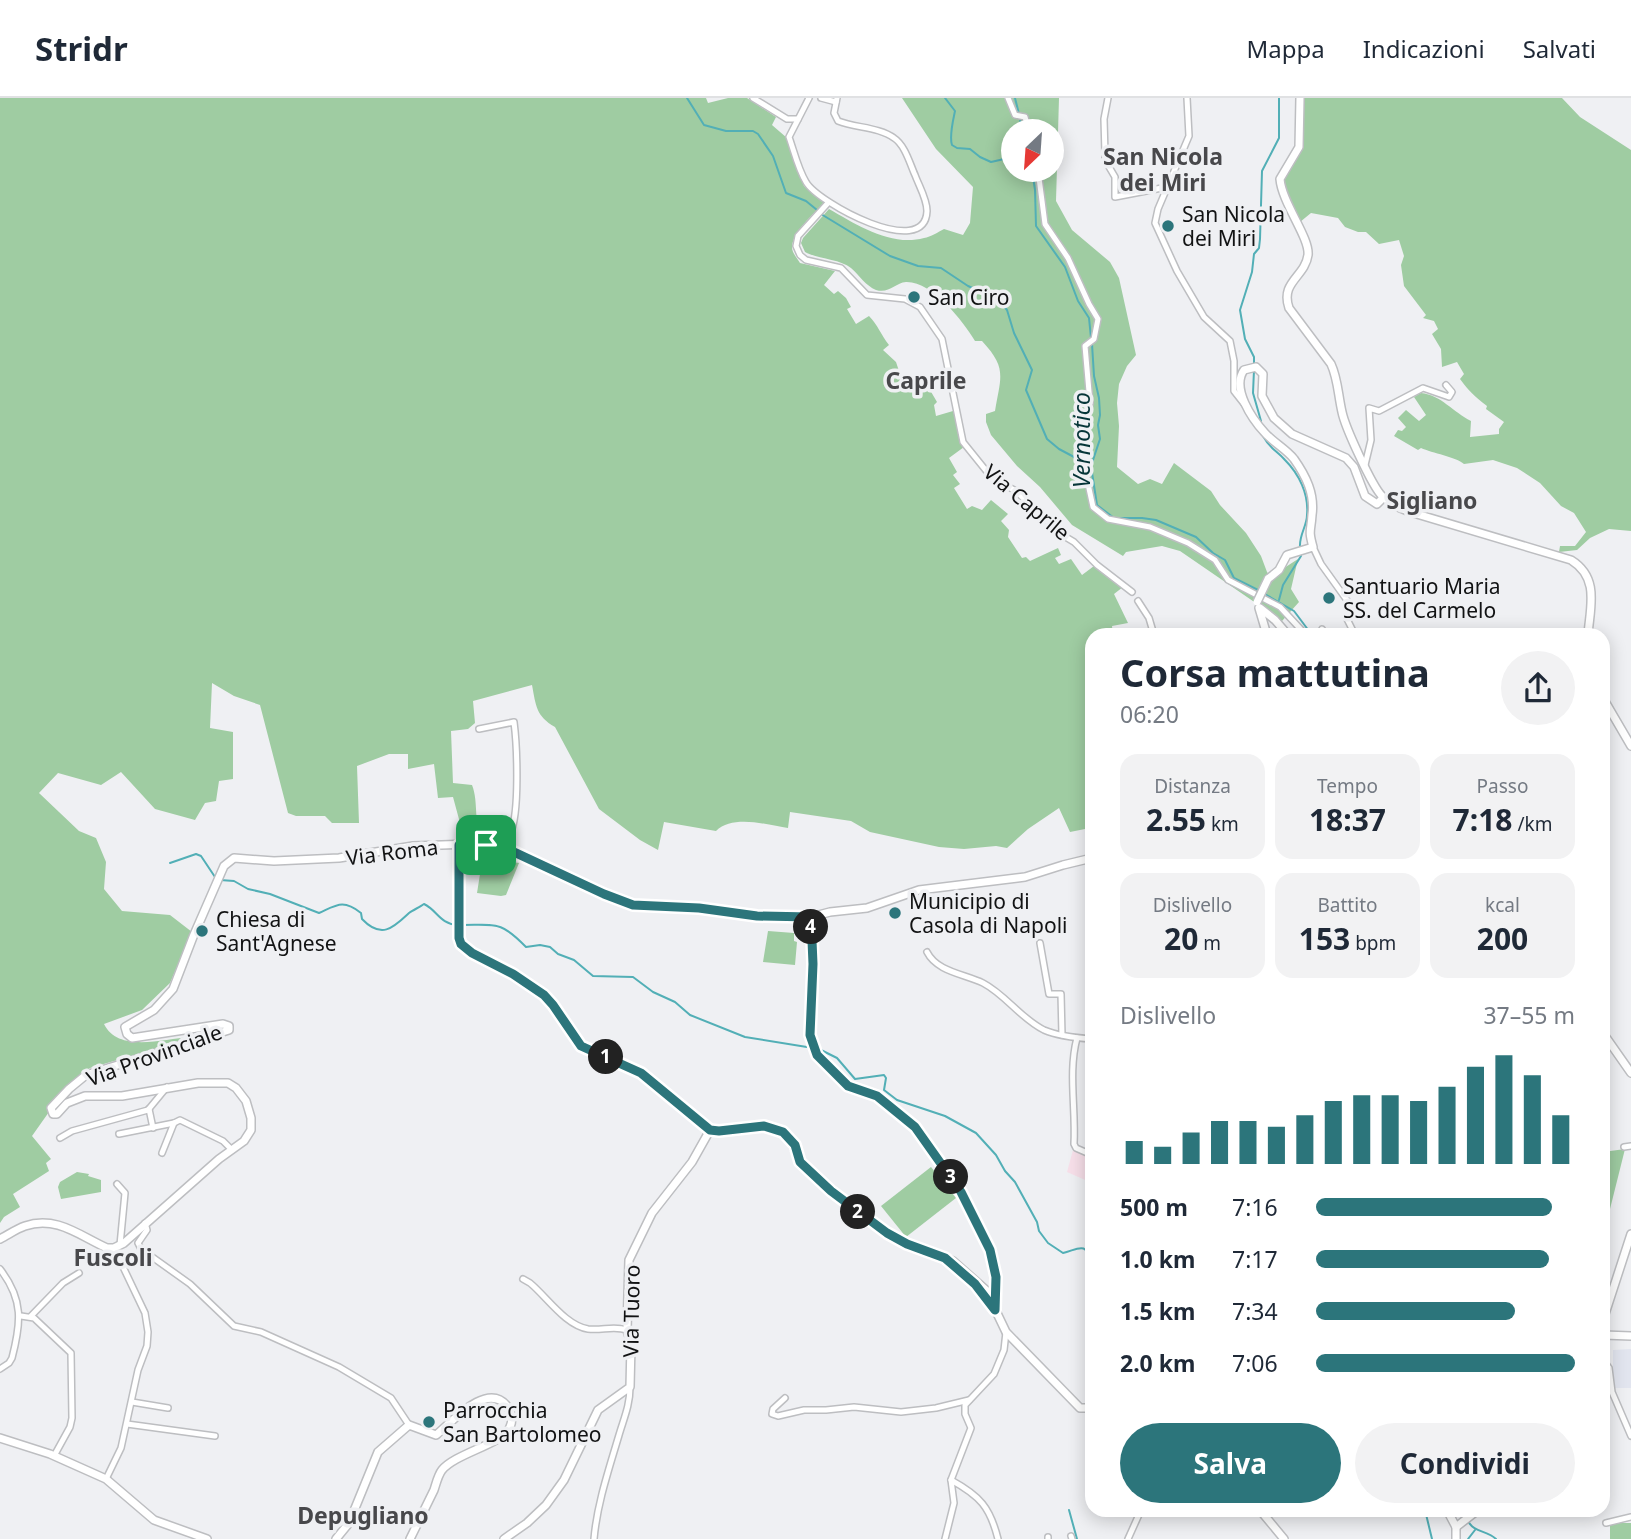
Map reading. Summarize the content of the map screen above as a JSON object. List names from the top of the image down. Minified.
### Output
{"streets":{"street":["Via Caprile","Via Roma","Via Provinciale","Via Tuoro"]},"crossings":[["Via Roma","Via Provinciale"]],"districts":["San Nicola dei Miri","Caprile","Sigliano","Fuscoli","Depugliano"],"water":["Vernotico"],"places":["San Nicola dei Miri","San Ciro","Santuario Maria SS. del Carmelo","Municipio di Casola di Napoli","Chiesa di Sant'Agnese","Parrocchia San Bartolomeo"],"north":"bottom left","page":{"header":"Stridr","nav":["Mappa","Indicazioni","Salvati"],"heading":["Corsa mattutina","06:20"],"stats":[["Distanza","2.55 km"],["Tempo","18:37"],["Passo","7:18 /km"],["Dislivello","20 m"],["Battito","153 bpm"],["kcal","200"]],"pins":["4","1","3","2"],"chart":["Dislivello","37–55 m"],"list":[{"name":"500 m","note":"7:16"},{"name":"1.0 km","note":"7:17"},{"name":"1.5 km","note":"7:34"},{"name":"2.0 km","note":"7:06"}],"buttons":["Salva","Condividi"]}}
